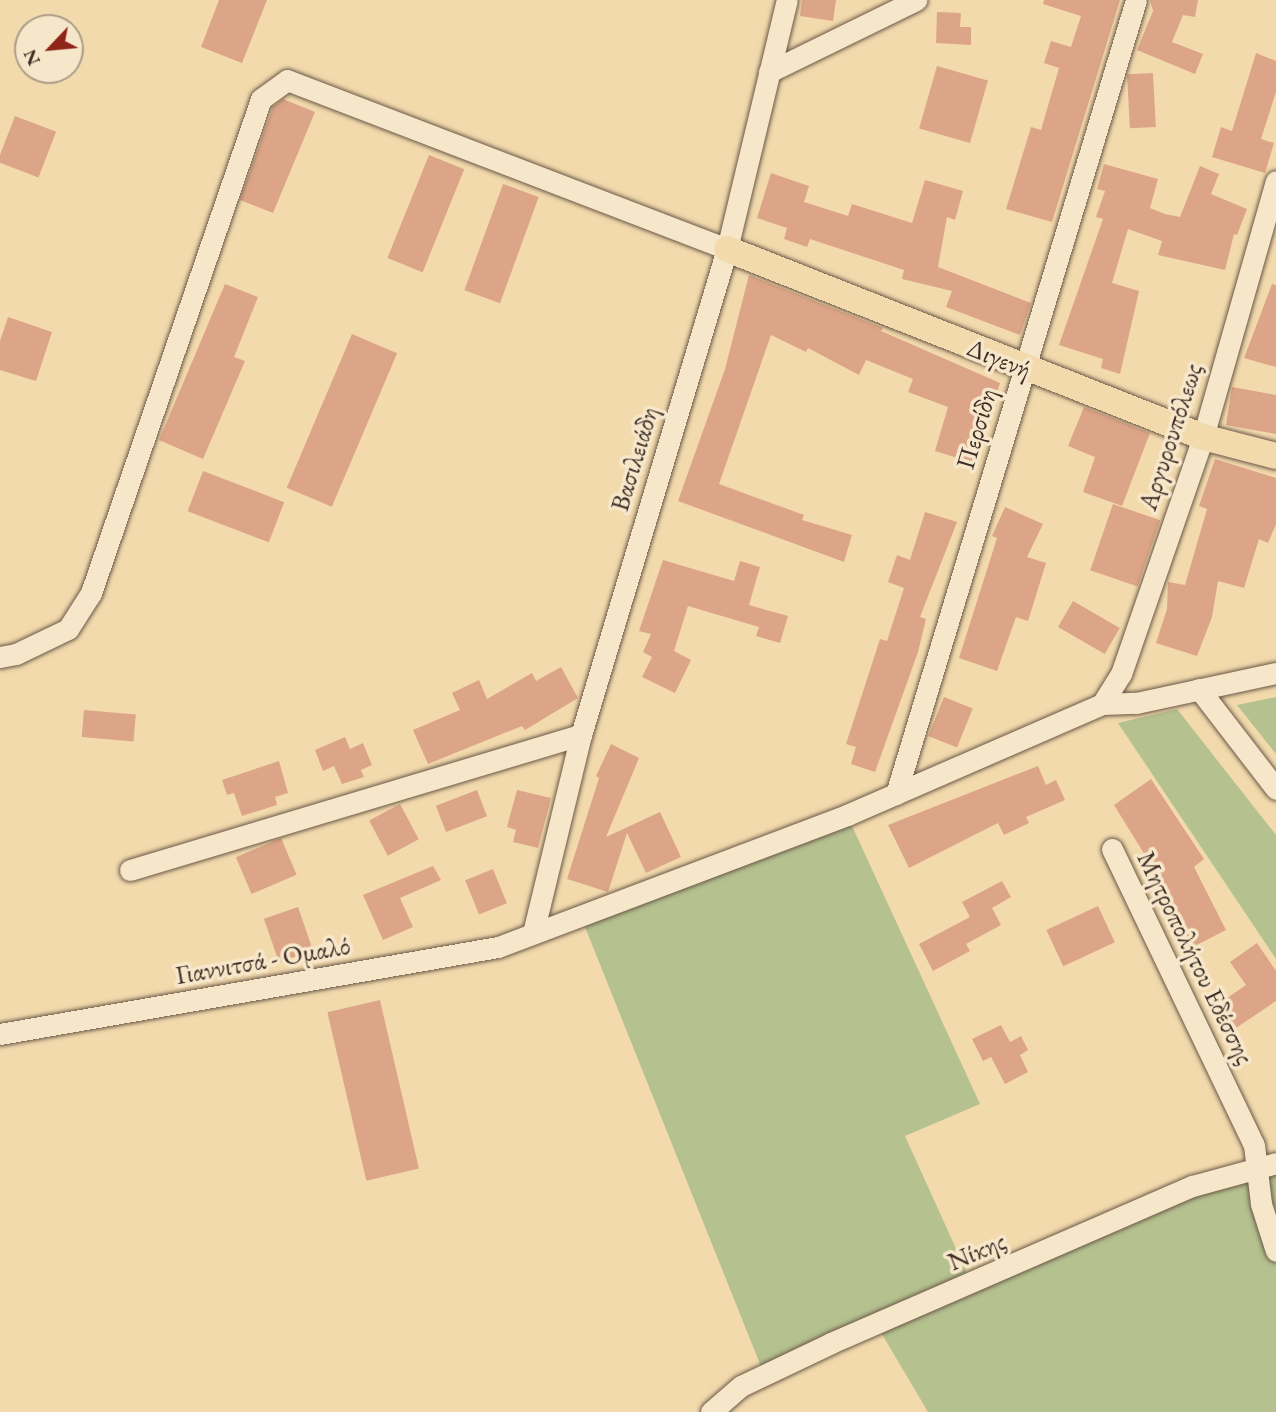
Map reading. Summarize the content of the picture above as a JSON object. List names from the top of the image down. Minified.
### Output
{"streets":{"main road":["Διγενή"],"street":["Περσίδη","Αργυρουπόλεως","Βασιλειάδη","Μητροπολήτου Εδέσσης","Γιαννιτσά - Ομαλό","Νίκης"]},"crossings":[["Διγενή","Περσίδη"],["Διγενή","Αργυρουπόλεως"],["Διγενή","Βασιλειάδη"],["Περσίδη","Γιαννιτσά - Ομαλό"],["Αργυρουπόλεως","Γιαννιτσά - Ομαλό"],["Βασιλειάδη","Γιαννιτσά - Ομαλό"],["Μητροπολήτου Εδέσσης","Νίκης"]],"north":"bottom left"}
